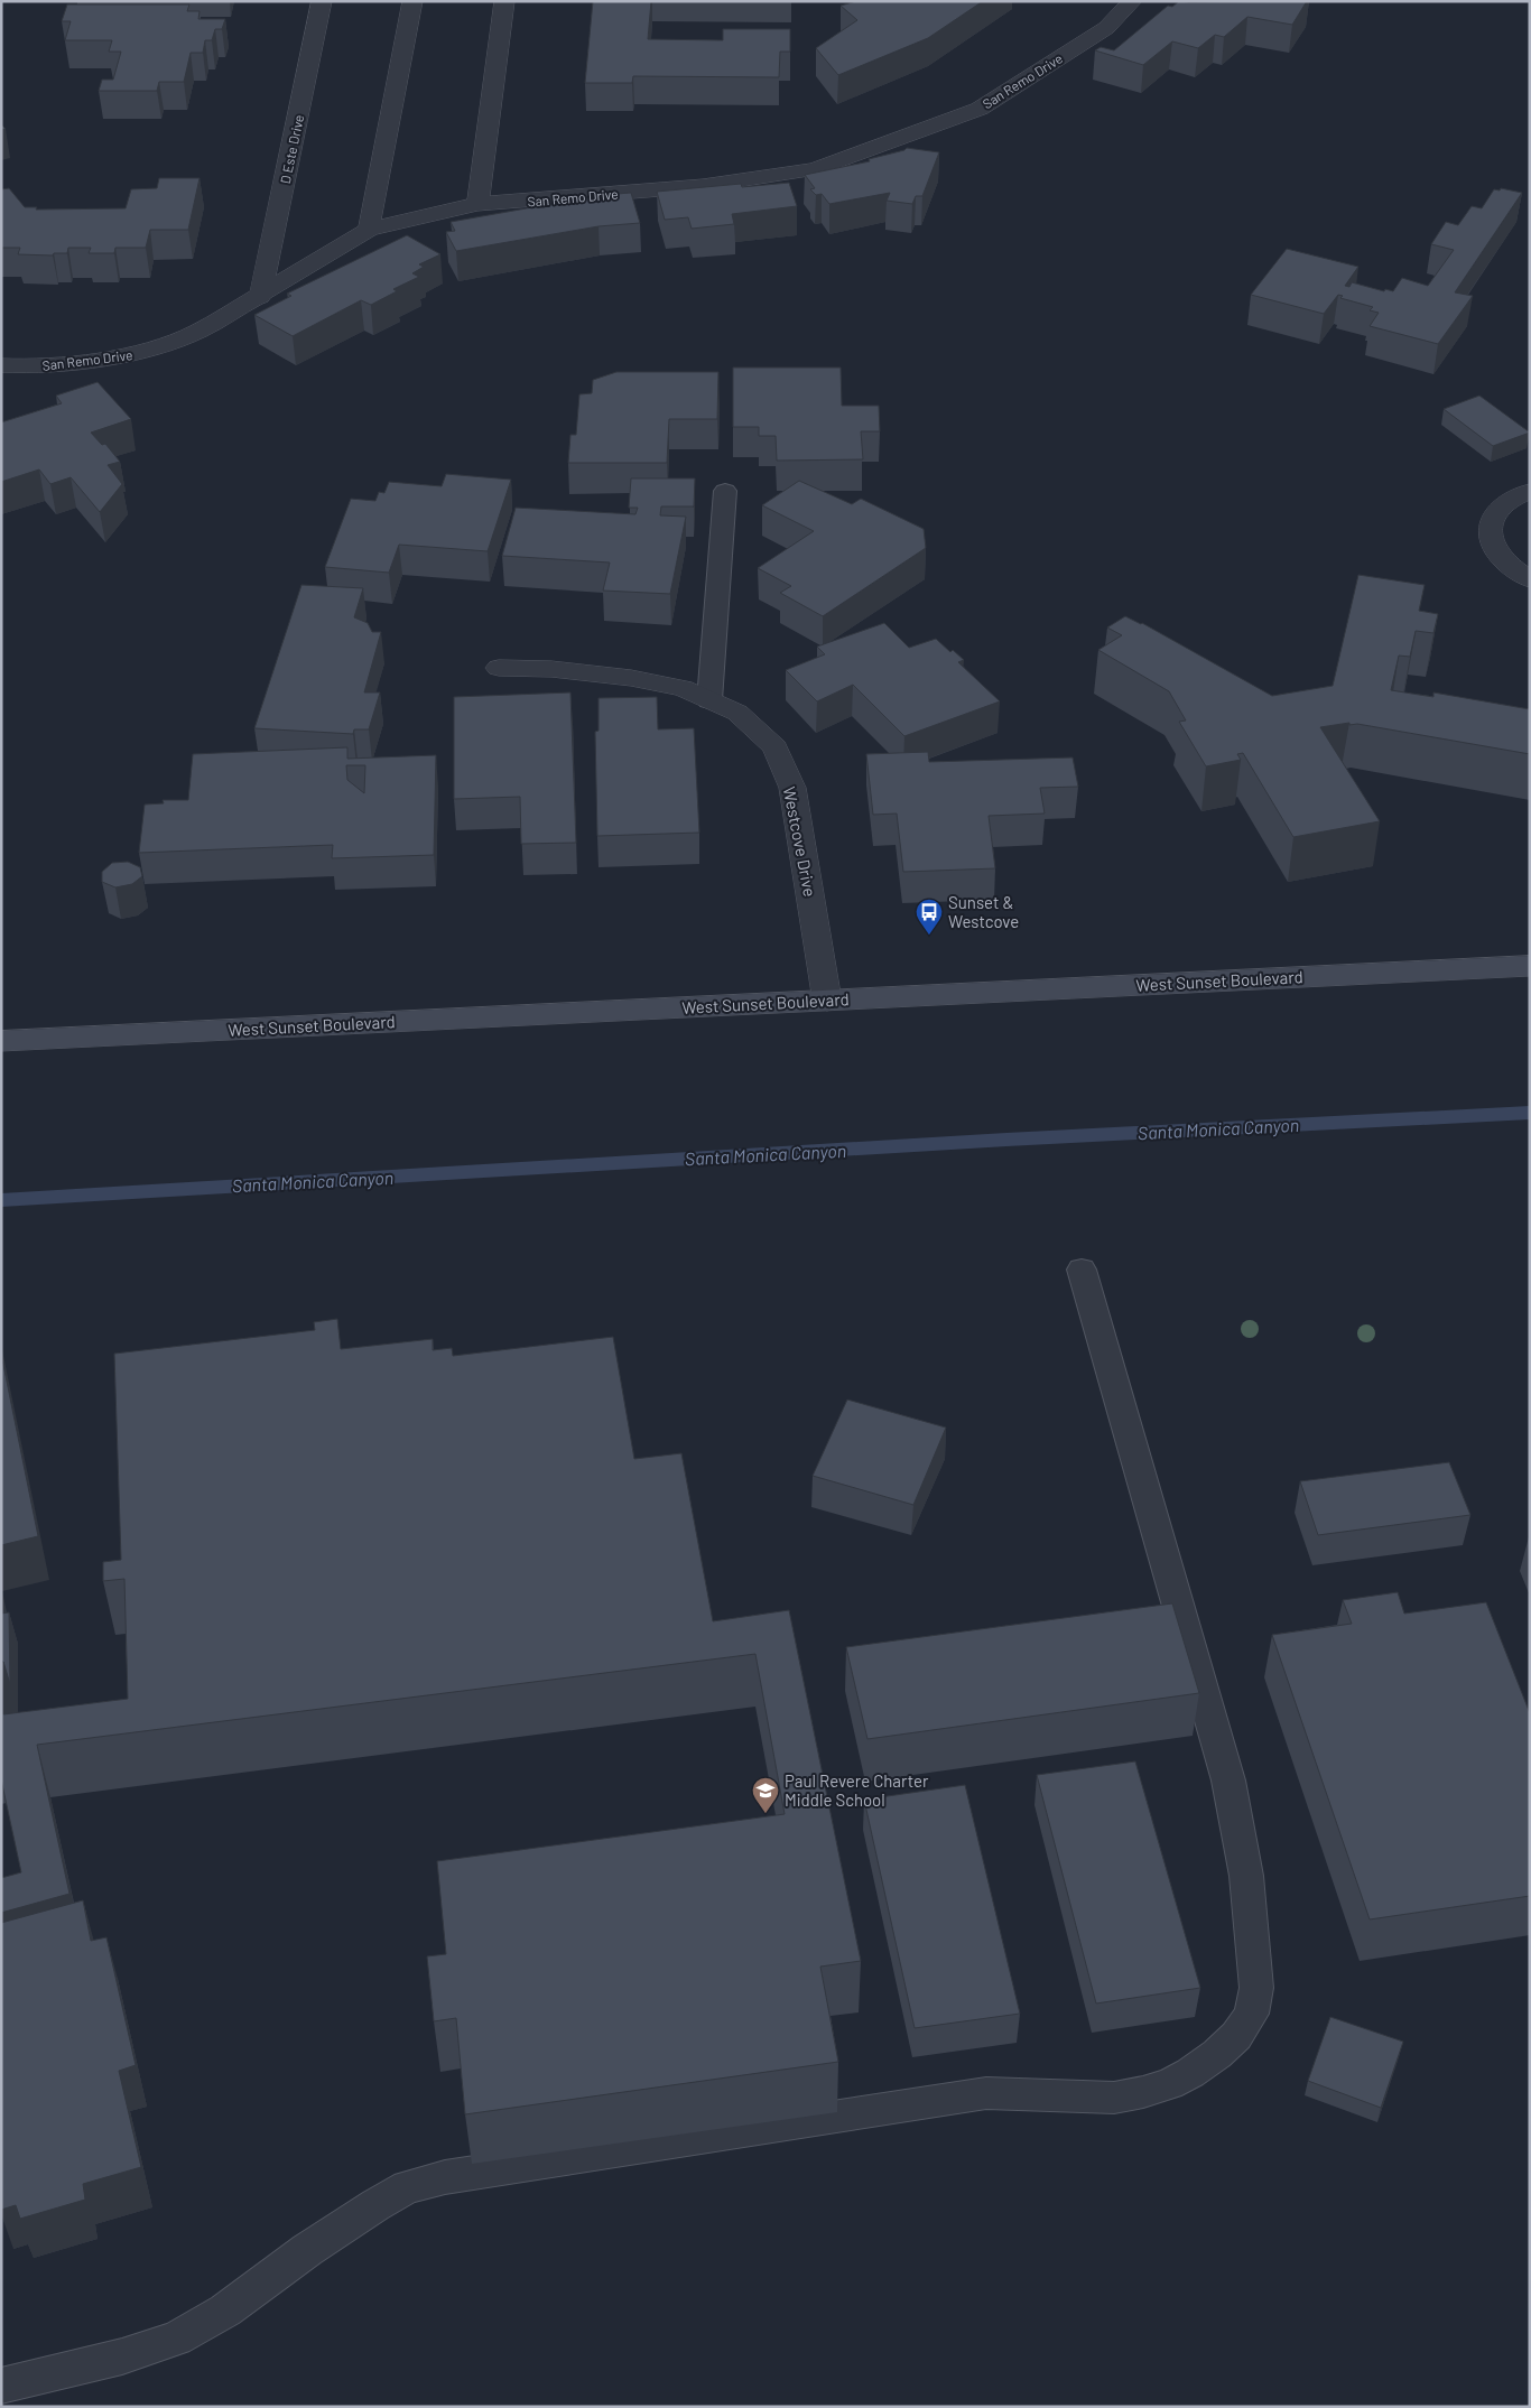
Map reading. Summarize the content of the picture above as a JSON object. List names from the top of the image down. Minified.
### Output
{"streets":{"main road":["West Sunset Boulevard"],"street":["San Remo Drive","D Este Drive","Westcove Drive"]},"crossings":[["San Remo Drive","D Este Drive"],["Westcove Drive","West Sunset Boulevard"]],"water":["Santa Monica Canyon"],"places":{"bus stop":["Sunset & Westcove"],"school or university":["Paul Revere Charter Middle School"]}}
